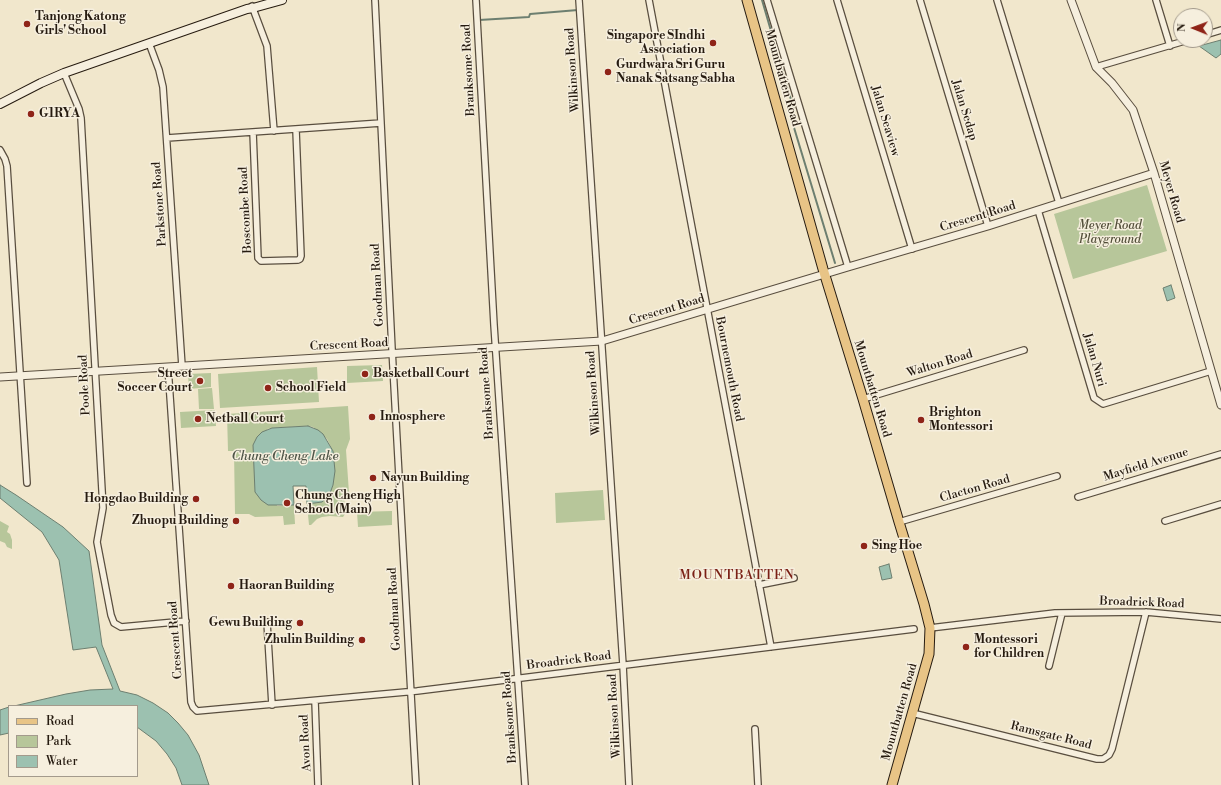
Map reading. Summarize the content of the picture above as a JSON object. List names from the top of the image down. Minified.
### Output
{"streets":{"main road":["Mountbatten Road"],"street":["Branksome Road","Wilkinson Road","Jalan Sedap","Jalan Seaview","Meyer Road","Parkstone Road","Boscombe Road","Crescent Road","Goodman Road","Jalan Nuri","Walton Road","Bournemouth Road","Poole Road","Mayfield Avenue","Clacton Road","Broadrick Road","Ramsgate Road","Avon Road"]},"crossings":[["Branksome Road","Crescent Road"],["Branksome Road","Broadrick Road"],["Wilkinson Road","Crescent Road"],["Wilkinson Road","Broadrick Road"],["Mountbatten Road","Crescent Road"],["Mountbatten Road","Walton Road"],["Mountbatten Road","Clacton Road"],["Mountbatten Road","Broadrick Road"],["Mountbatten Road","Ramsgate Road"],["Jalan Sedap","Crescent Road"],["Jalan Seaview","Crescent Road"],["Meyer Road","Crescent Road"],["Meyer Road","Jalan Nuri"],["Parkstone Road","Crescent Road"],["Crescent Road","Goodman Road"],["Crescent Road","Jalan Nuri"],["Crescent Road","Bournemouth Road"],["Crescent Road","Poole Road"],["Crescent Road","Broadrick Road"],["Goodman Road","Broadrick Road"],["Bournemouth Road","Broadrick Road"],["Broadrick Road","Ramsgate Road"],["Broadrick Road","Avon Road"]],"districts":["MOUNTBATTEN"],"water":["Chung Cheng Lake"],"parks":["Meyer Road Playground"],"places":["Tanjong Katong Girls' School","Singapore SIndhi Association","Gurdwara Sri Guru Nanak Satsang Sabha","G1RYA","Basketball Court","Street Soccer Court","School Field","Innosphere","Netball Court","Brighton Montessori","Nayun Building","Hongdao Building","Chung Cheng High School (Main)","Zhuopu Building","Sing Hoe","Haoran Building","Gewu Building","Zhulin Building","Montessori for Children"],"legend":["Road","Park","Water"],"north":"left"}
